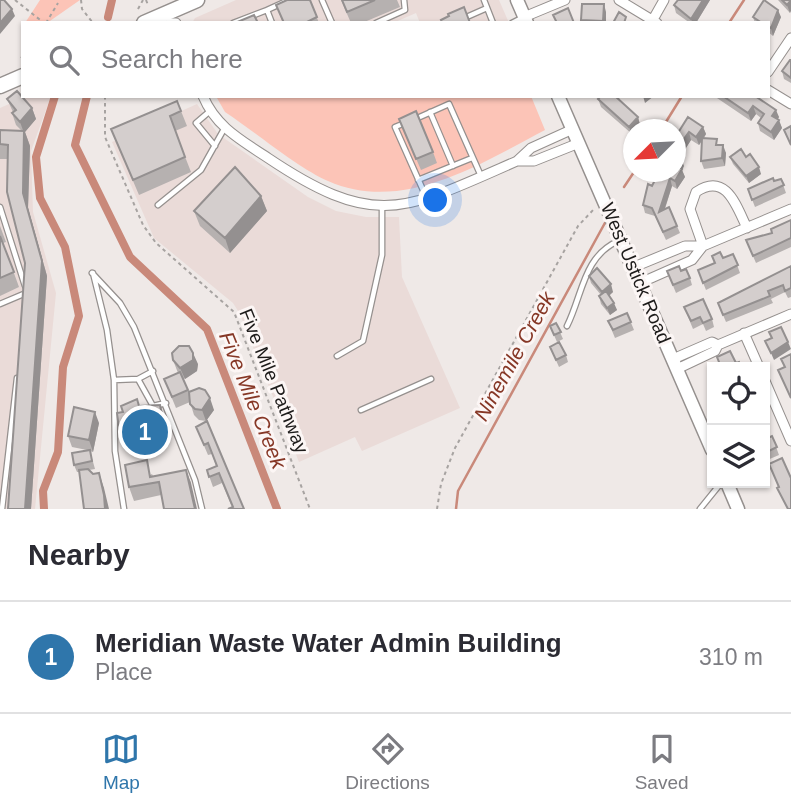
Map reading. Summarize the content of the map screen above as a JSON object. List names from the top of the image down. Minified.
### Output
{"streets":{"main road":["West Ustick Road"],"path":["Five Mile Pathway"]},"water":["Ninemile Creek","Five Mile Creek"],"north":"bottom left","page":{"search":"Search here","pins":"1","heading":"Nearby","list":[{"mark":"1","name":"Meridian Waste Water Admin Building","note":"Place","value":"310 m"}],"nav":["Map","Directions","Saved"]}}
